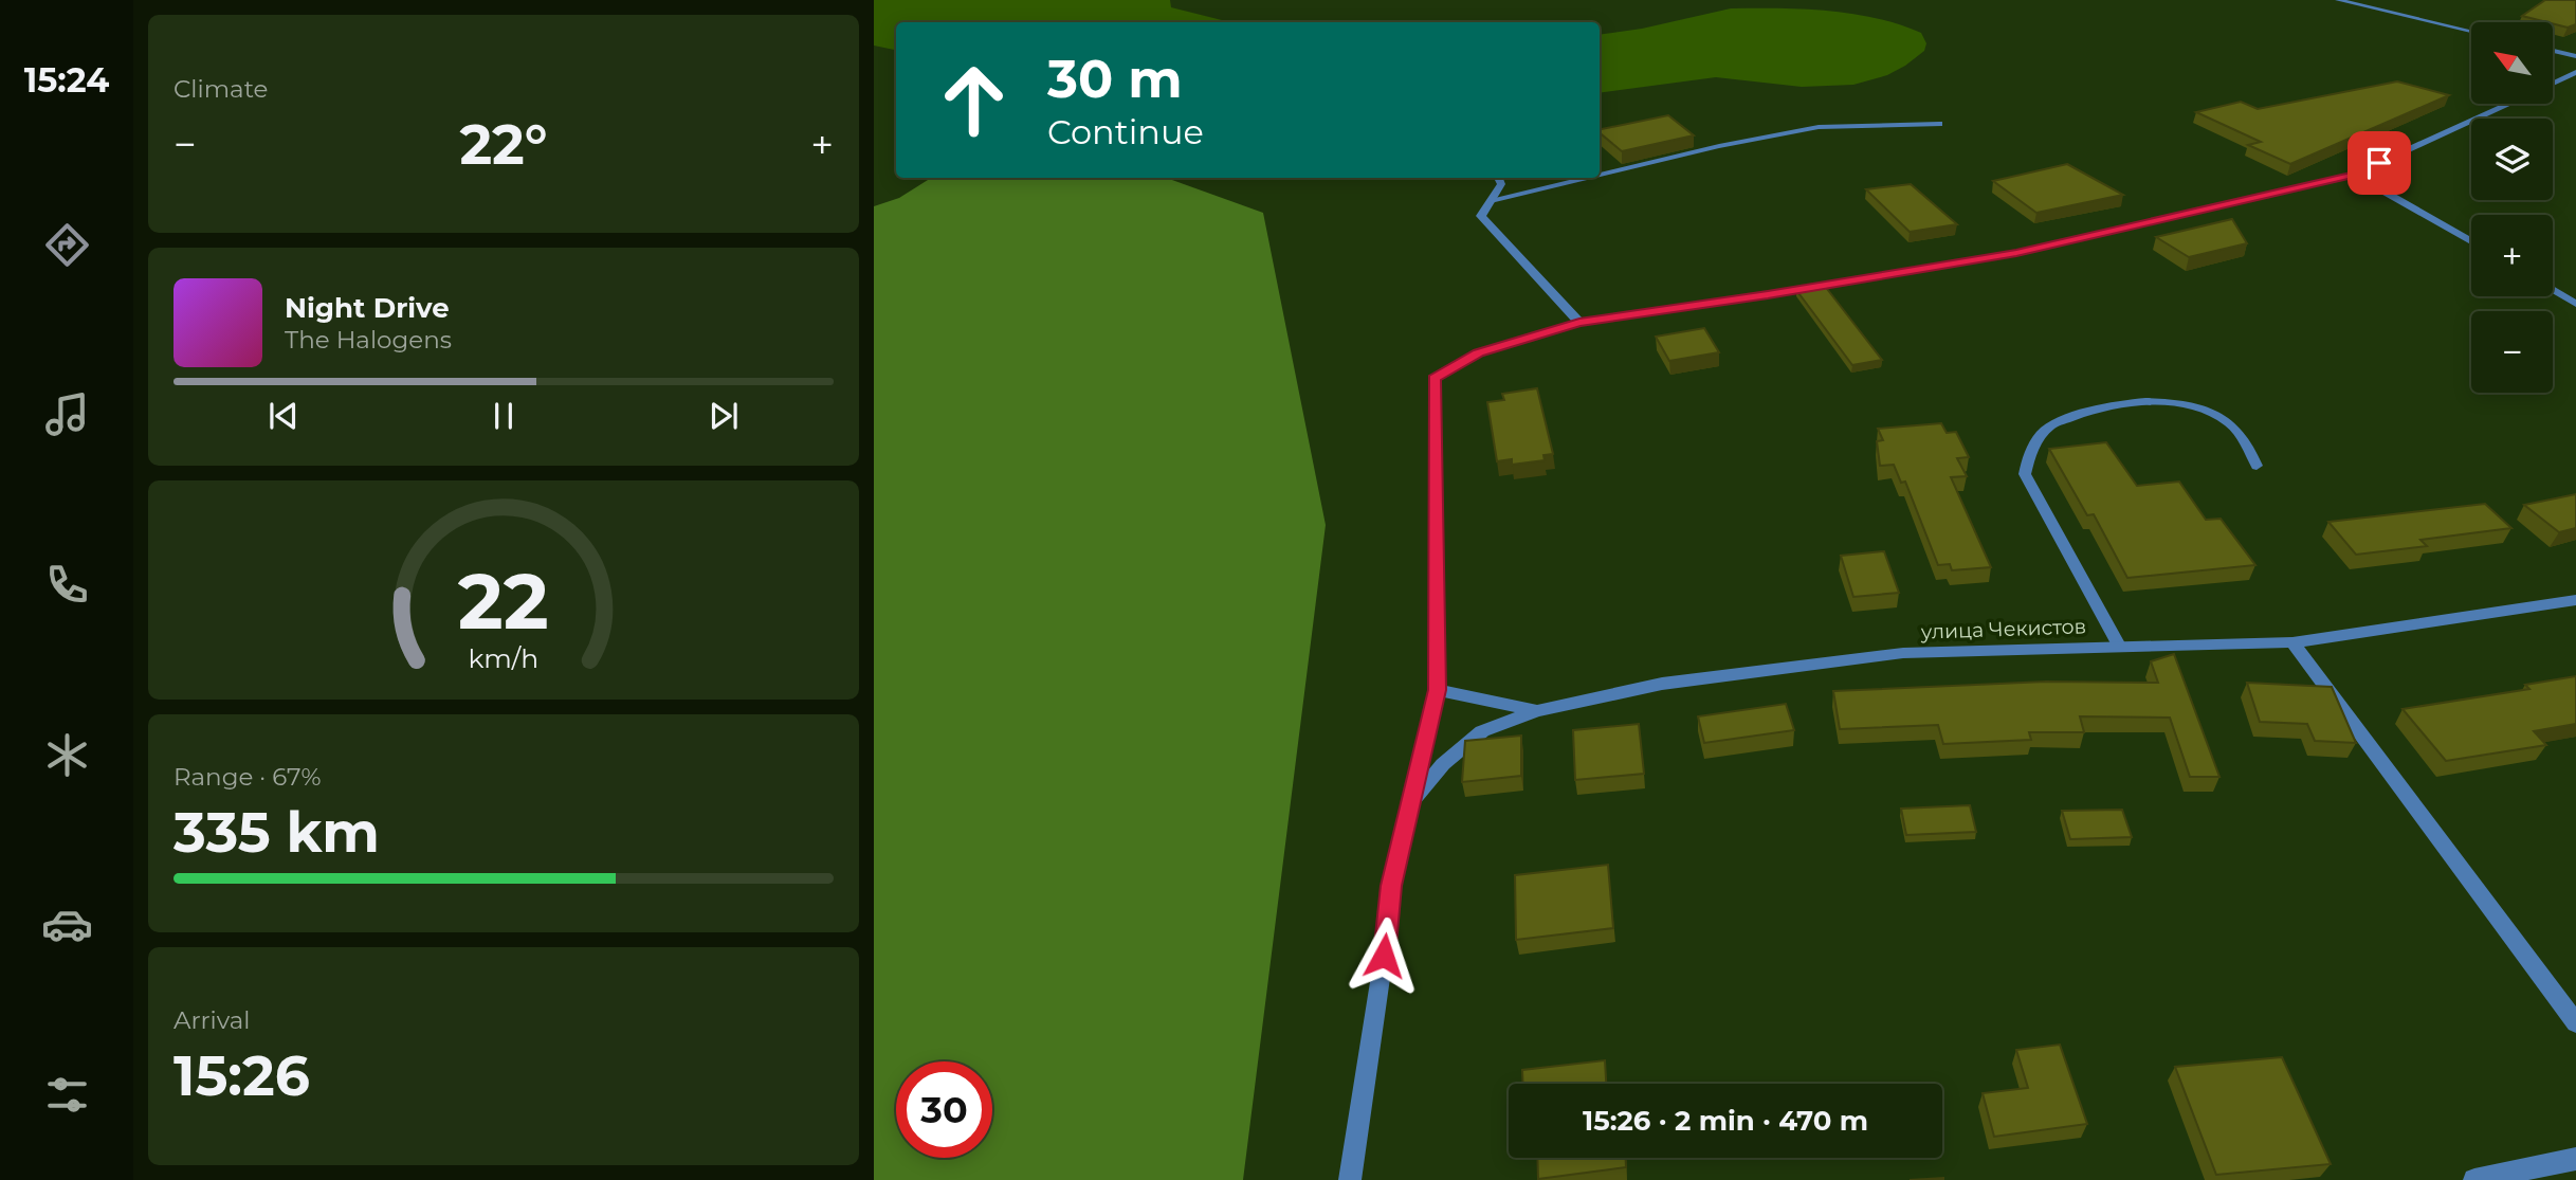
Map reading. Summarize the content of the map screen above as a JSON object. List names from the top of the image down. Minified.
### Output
{"streets":{"street":["улица Чекистов"]},"north":"top left","page":{"tabs":"15:24","tile":["Climate",["Range · 67%","335 km"],["Arrival","15:26"]],"map_buttons":["+","−"],"turn":["30 m","Continue"],"heat":["−","22°","+"],"song":["Night Drive","The Halogens"],"limit":"30","trip":"15:26 · 2 min · 470 m","gauge":["22","km/h"]}}
